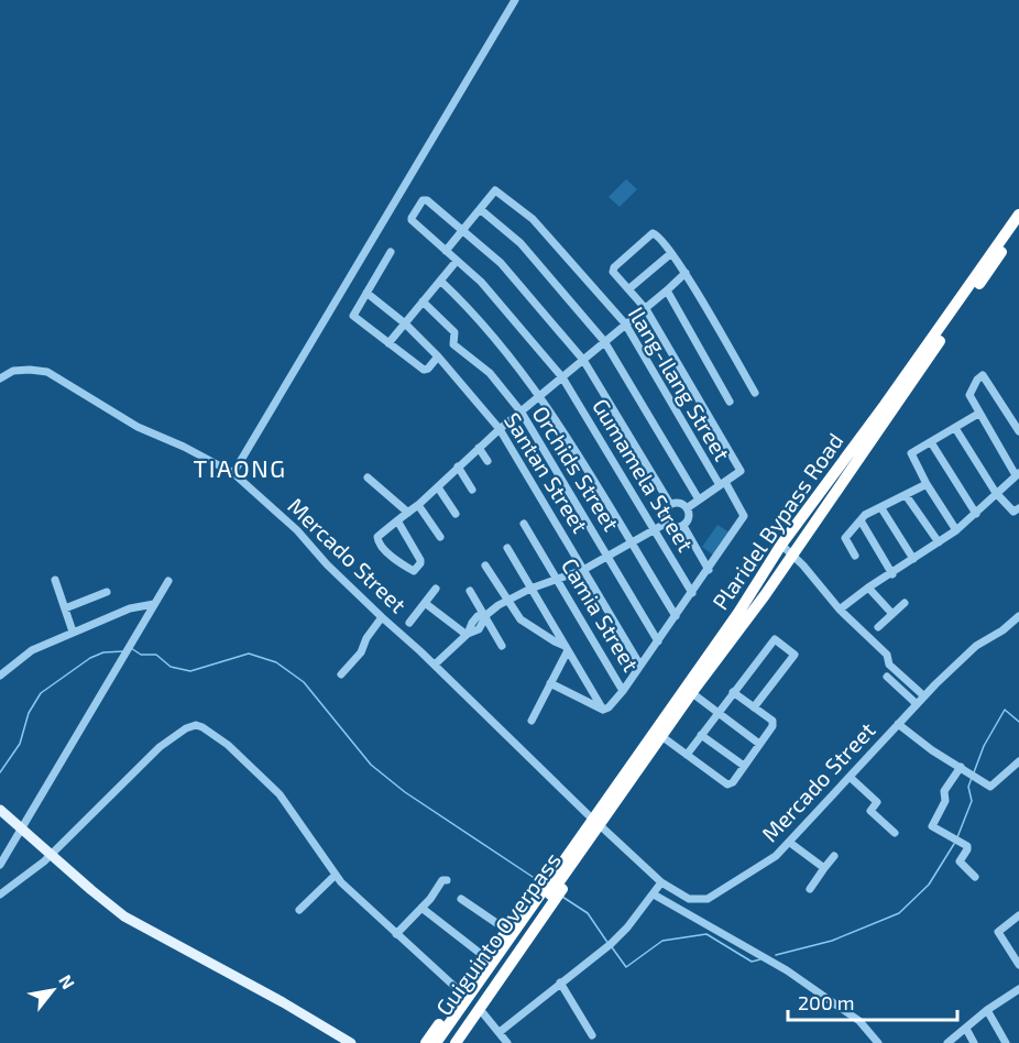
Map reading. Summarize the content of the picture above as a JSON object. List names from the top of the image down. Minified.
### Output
{"streets":{"highway":["Plaridel Bypass Road","Guiguinto Overpass"],"street":["Ilang-Ilang Street","Orchids Street","Santan Street","Gumamela Street","Mercado Street","Camia Street"]},"crossings":[["Ilang-Ilang Street","Gumamela Street"],["Plaridel Bypass Road","Mercado Street"],["Plaridel Bypass Road","Guiguinto Overpass"]],"districts":["TIAONG"],"scale_bar":"200 m","north":"top right"}
